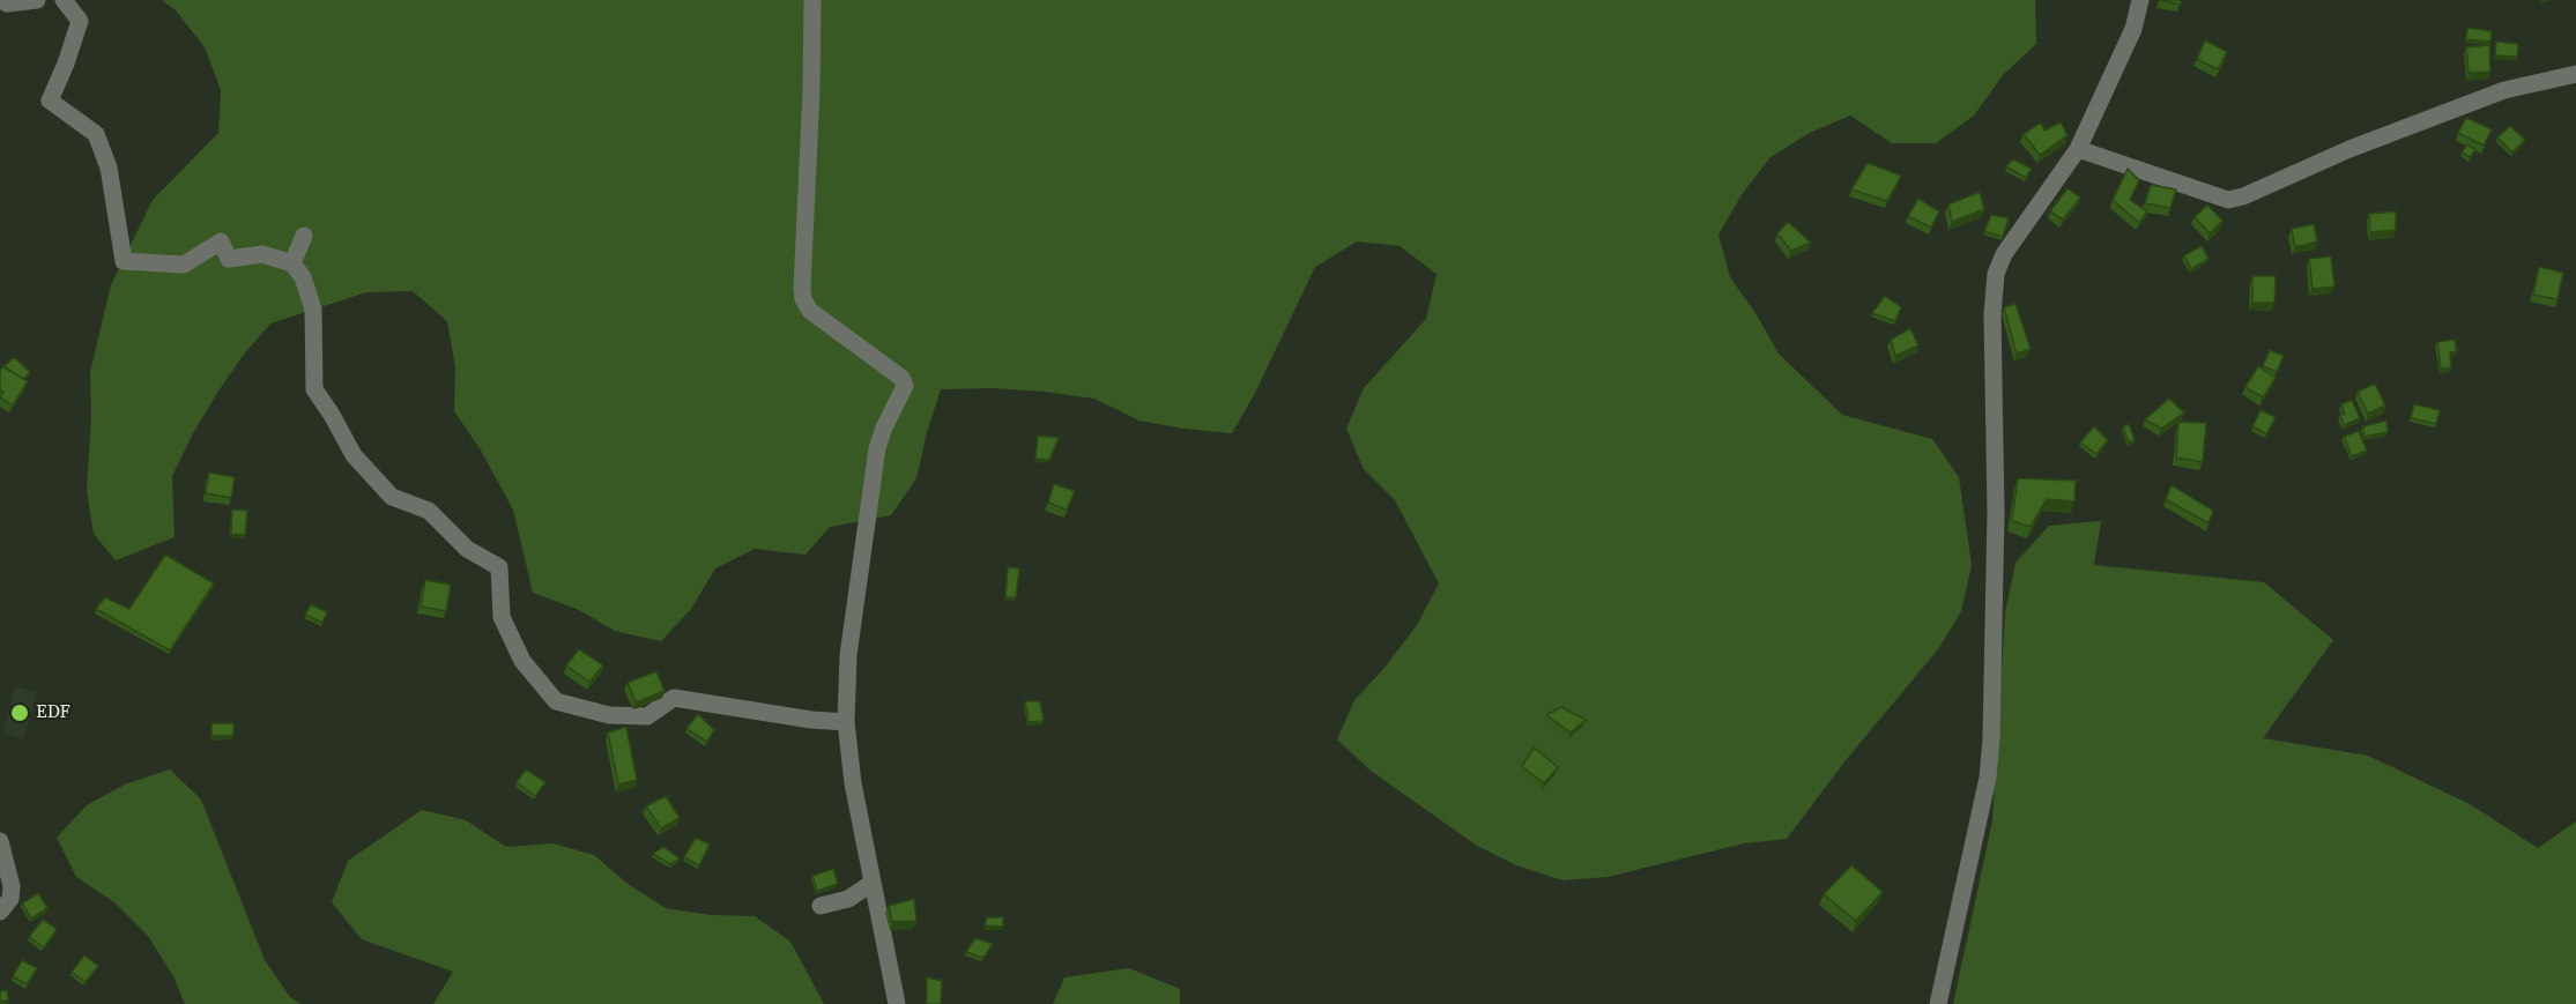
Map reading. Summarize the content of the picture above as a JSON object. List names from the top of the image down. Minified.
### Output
{"places":["EDF"]}
